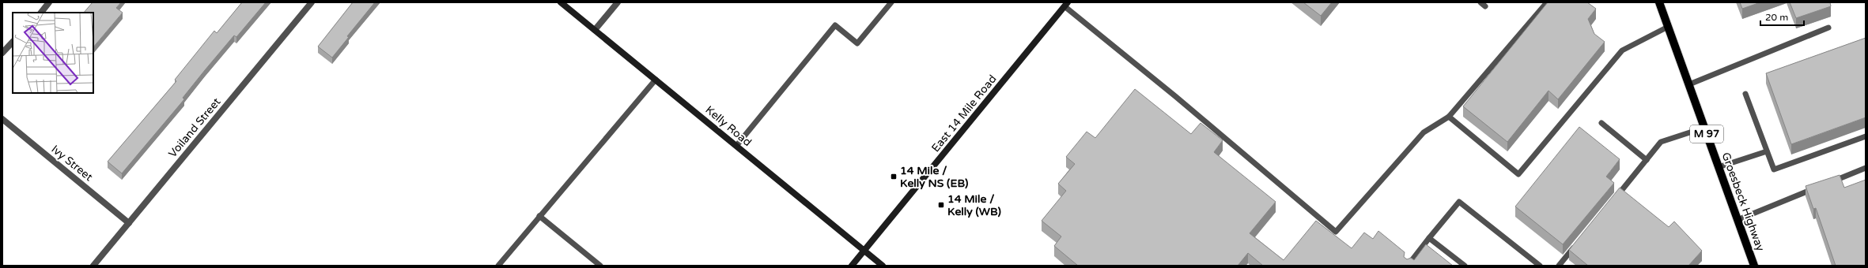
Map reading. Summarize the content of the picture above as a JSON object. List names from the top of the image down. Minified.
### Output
{"streets":{"main road":["M 97","Groesbeck Highway"],"street":["East 14 Mile Road","Kelly Road","Voiland Street","Ivy Street"]},"crossings":[["East 14 Mile Road","Kelly Road"],["Voiland Street","Ivy Street"]],"places":{"transit":["14 Mile / Kelly NS (EB)","14 Mile / Kelly (WB)"]},"scale_bar":"20 m"}
